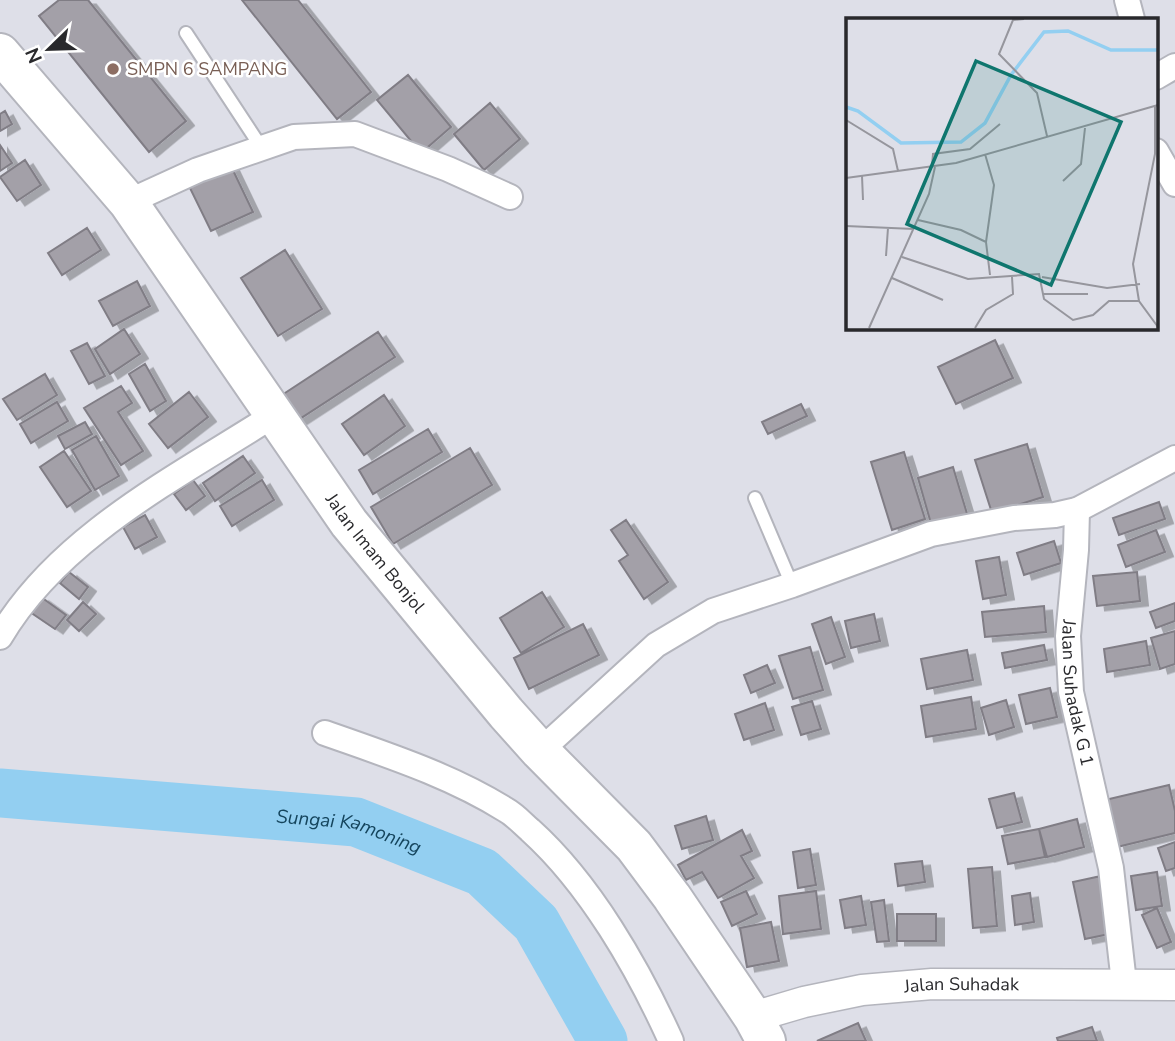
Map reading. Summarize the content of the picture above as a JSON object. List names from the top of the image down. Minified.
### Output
{"streets":{"main road":["Jalan Imam Bonjol"],"street":["Jalan Suhadak G 1","Jalan Suhadak"]},"crossings":[["Jalan Imam Bonjol","Jalan Suhadak"],["Jalan Suhadak G 1","Jalan Suhadak"]],"water":["Sungai Kamoning"],"places":["SMPN 6 SAMPANG"],"north":"bottom left"}
